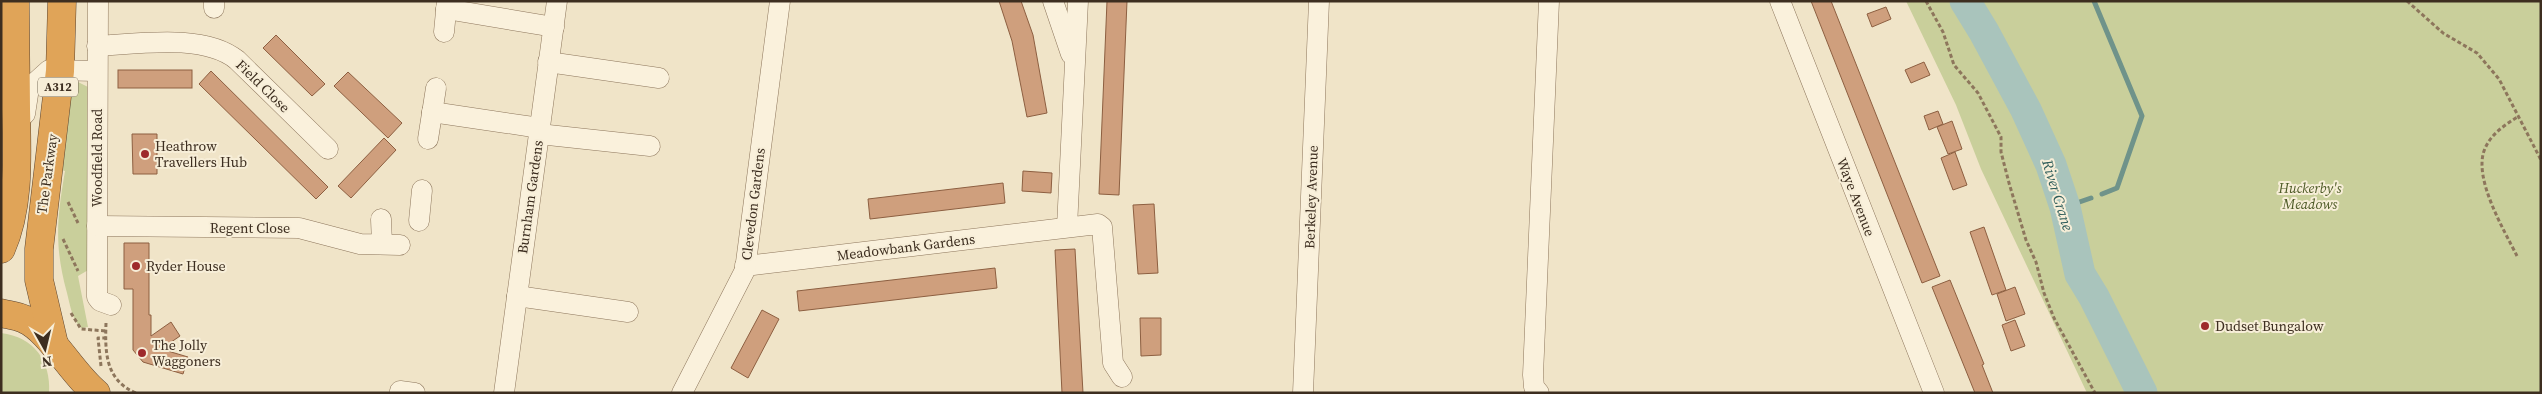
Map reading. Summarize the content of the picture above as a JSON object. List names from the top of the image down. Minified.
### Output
{"streets":{"highway":["A312","The Parkway"],"street":["Field Close","Woodfield Road","Burnham Gardens","Berkeley Avenue","Waye Avenue","Clevedon Gardens","Regent Close","Meadowbank Gardens"]},"crossings":[["Field Close","Woodfield Road"],["Woodfield Road","Regent Close"],["Clevedon Gardens","Meadowbank Gardens"]],"water":["River Crane"],"parks":["Huckerby's Meadows"],"places":["Heathrow Travellers Hub","Ryder House","Dudset Bungalow","The Jolly Waggoners"],"north":"bottom"}
